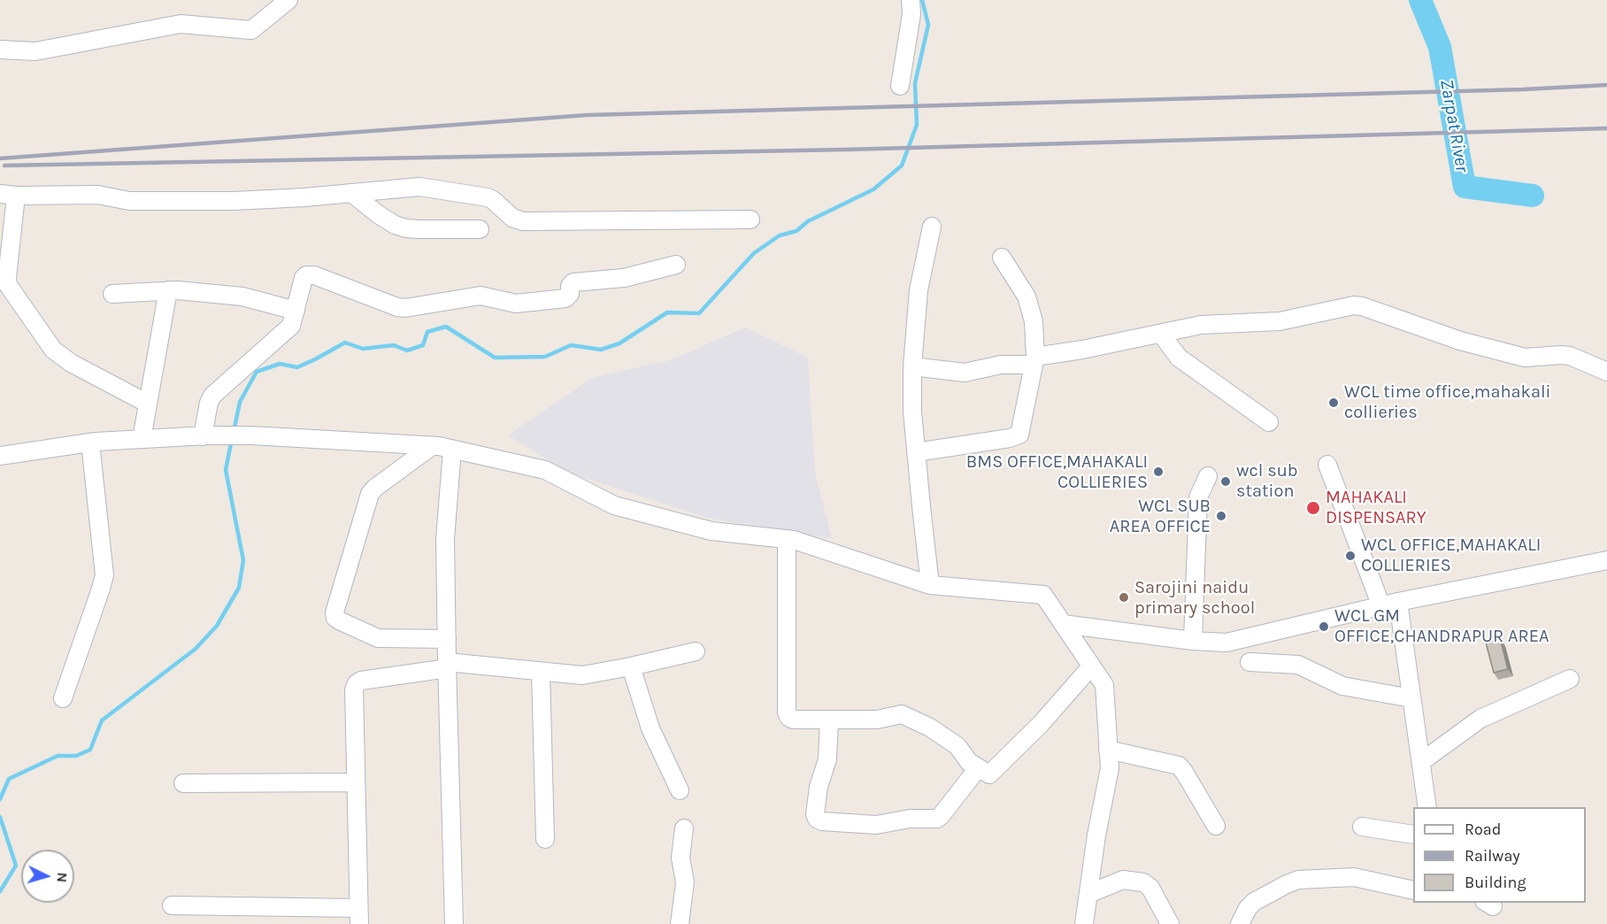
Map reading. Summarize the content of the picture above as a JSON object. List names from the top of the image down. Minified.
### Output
{"water":["Zarpat River"],"places":["WCL time office,mahakali collieries","BMS OFFICE,MAHAKALI COLLIERIES","wcl sub station","MAHAKALI DISPENSARY","WCL SUB AREA OFFICE","WCL OFFICE,MAHAKALI COLLIERIES","Sarojini naidu primary school","WCL GM OFFICE,CHANDRAPUR AREA"],"legend":["Road","Railway","Building"],"north":"right"}
